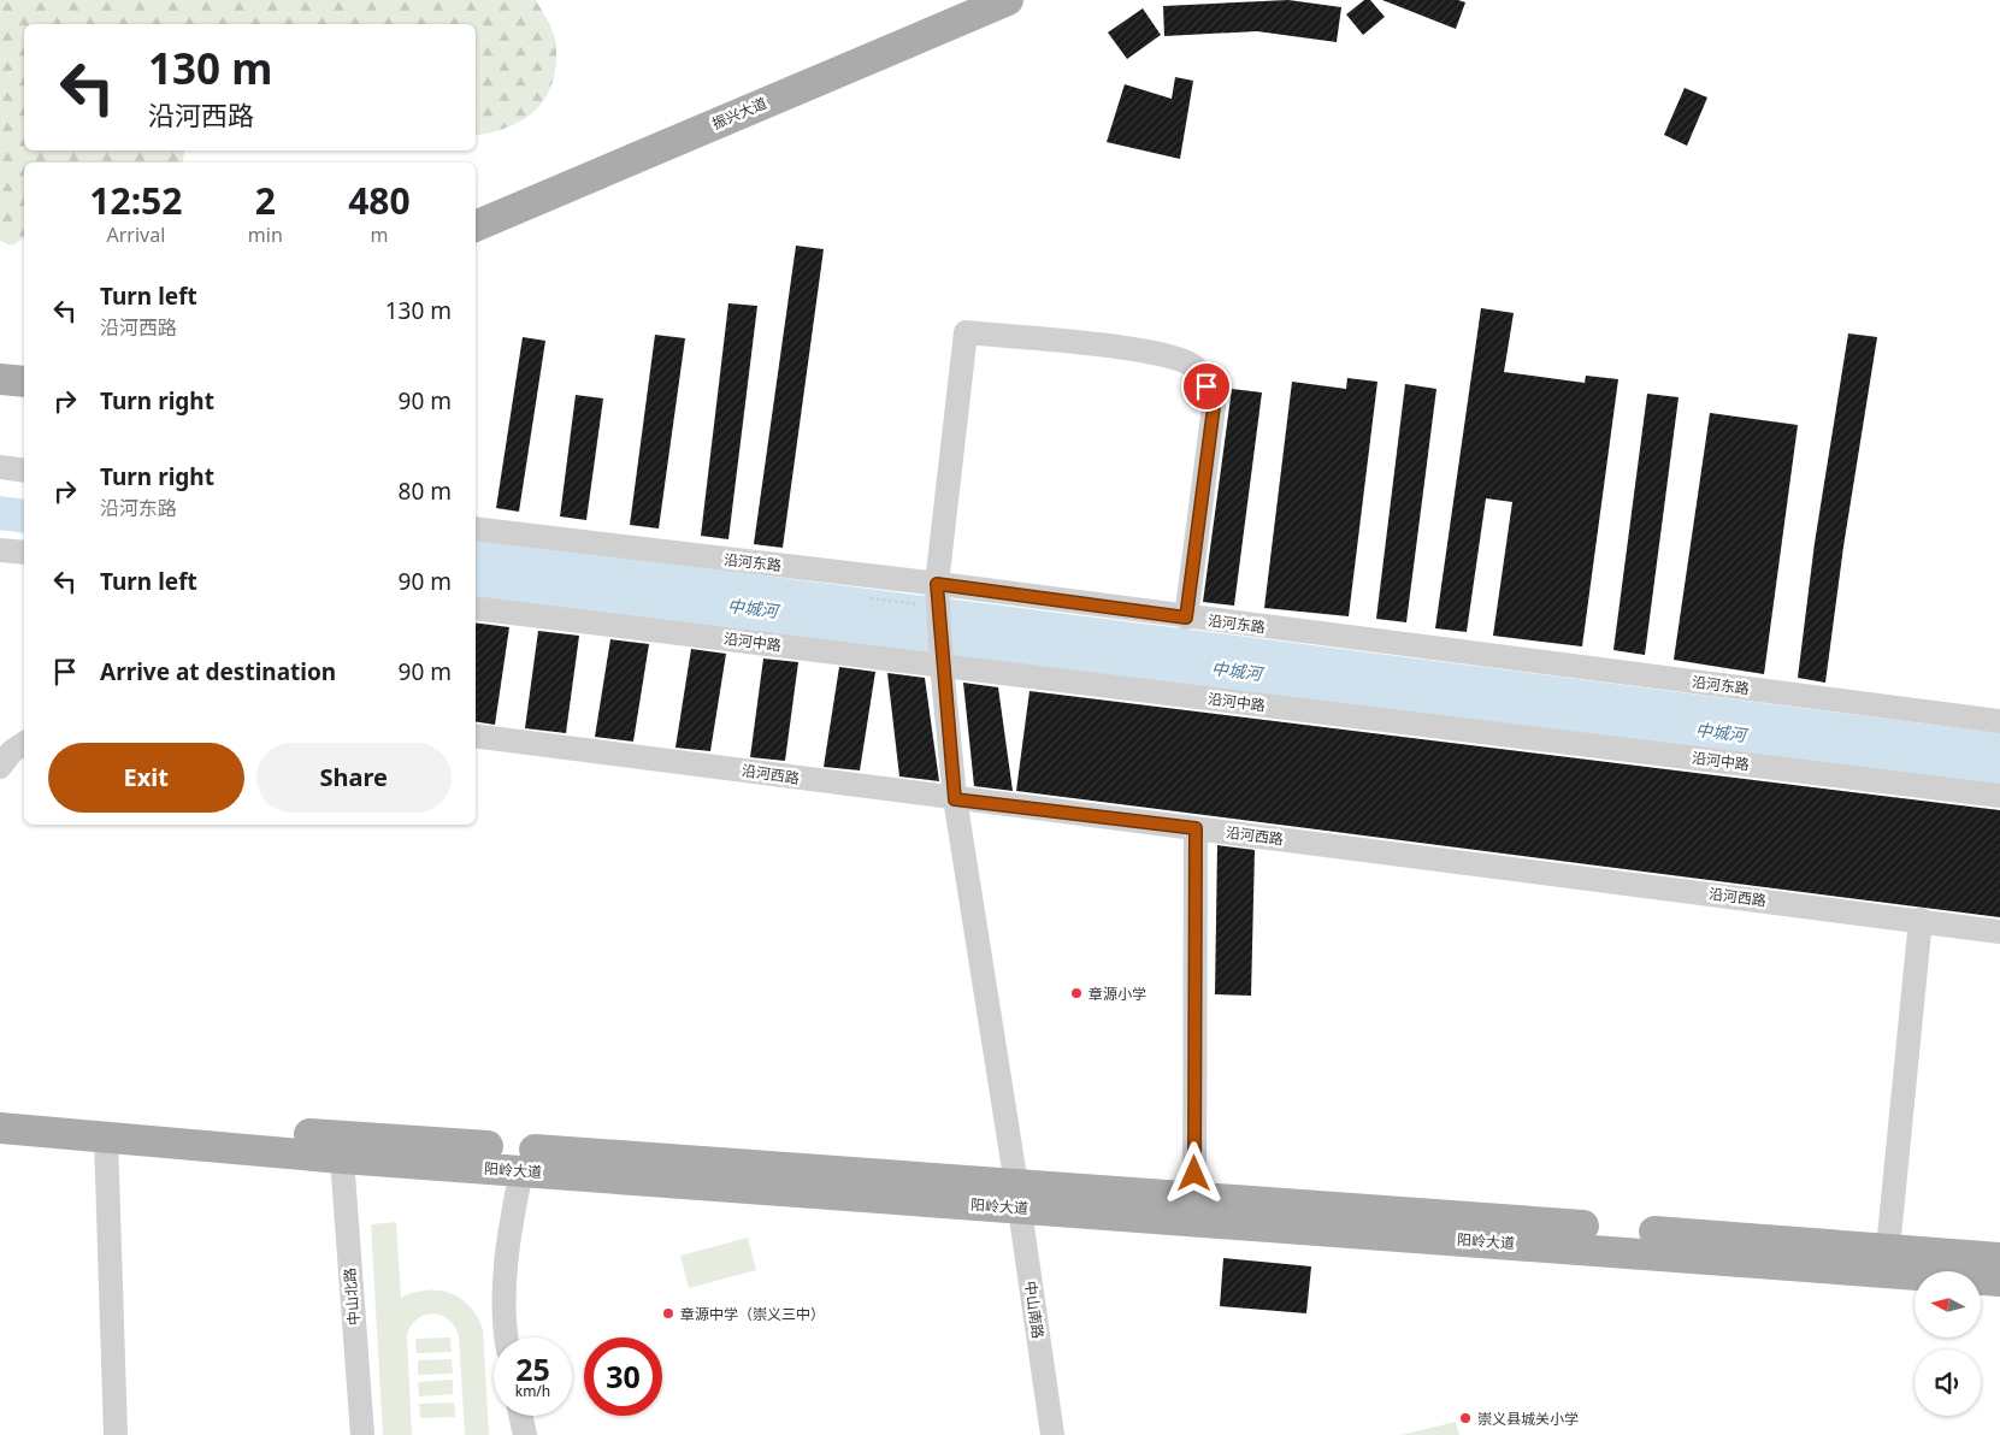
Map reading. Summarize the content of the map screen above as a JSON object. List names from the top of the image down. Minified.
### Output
{"streets":{"main road":["振兴大道","阳岭大道"],"street":["沿河东路","沿河中路","沿河西路","中山北路","中山南路"]},"crossings":[["沿河东路","中山南路"],["沿河中路","中山南路"],["沿河西路","中山南路"],["阳岭大道","中山北路"],["阳岭大道","中山南路"]],"water":["中城河"],"places":["章源小学","章源中学（崇义三中）","崇义县城关小学"],"north":"left","page":{"turn":["130 m","沿河西路"],"eta":["12:52","Arrival","2","min","480","m"],"list":[{"name":"Turn left","note":"沿河西路","value":"130 m"},{"name":"Turn right","value":"90 m"},{"name":"Turn right","note":"沿河东路","value":"80 m"},{"name":"Turn left","value":"90 m"},{"name":"Arrive at destination","value":"90 m"}],"buttons":["Exit","Share"],"speed":"25 km/h","limit":"30"}}
